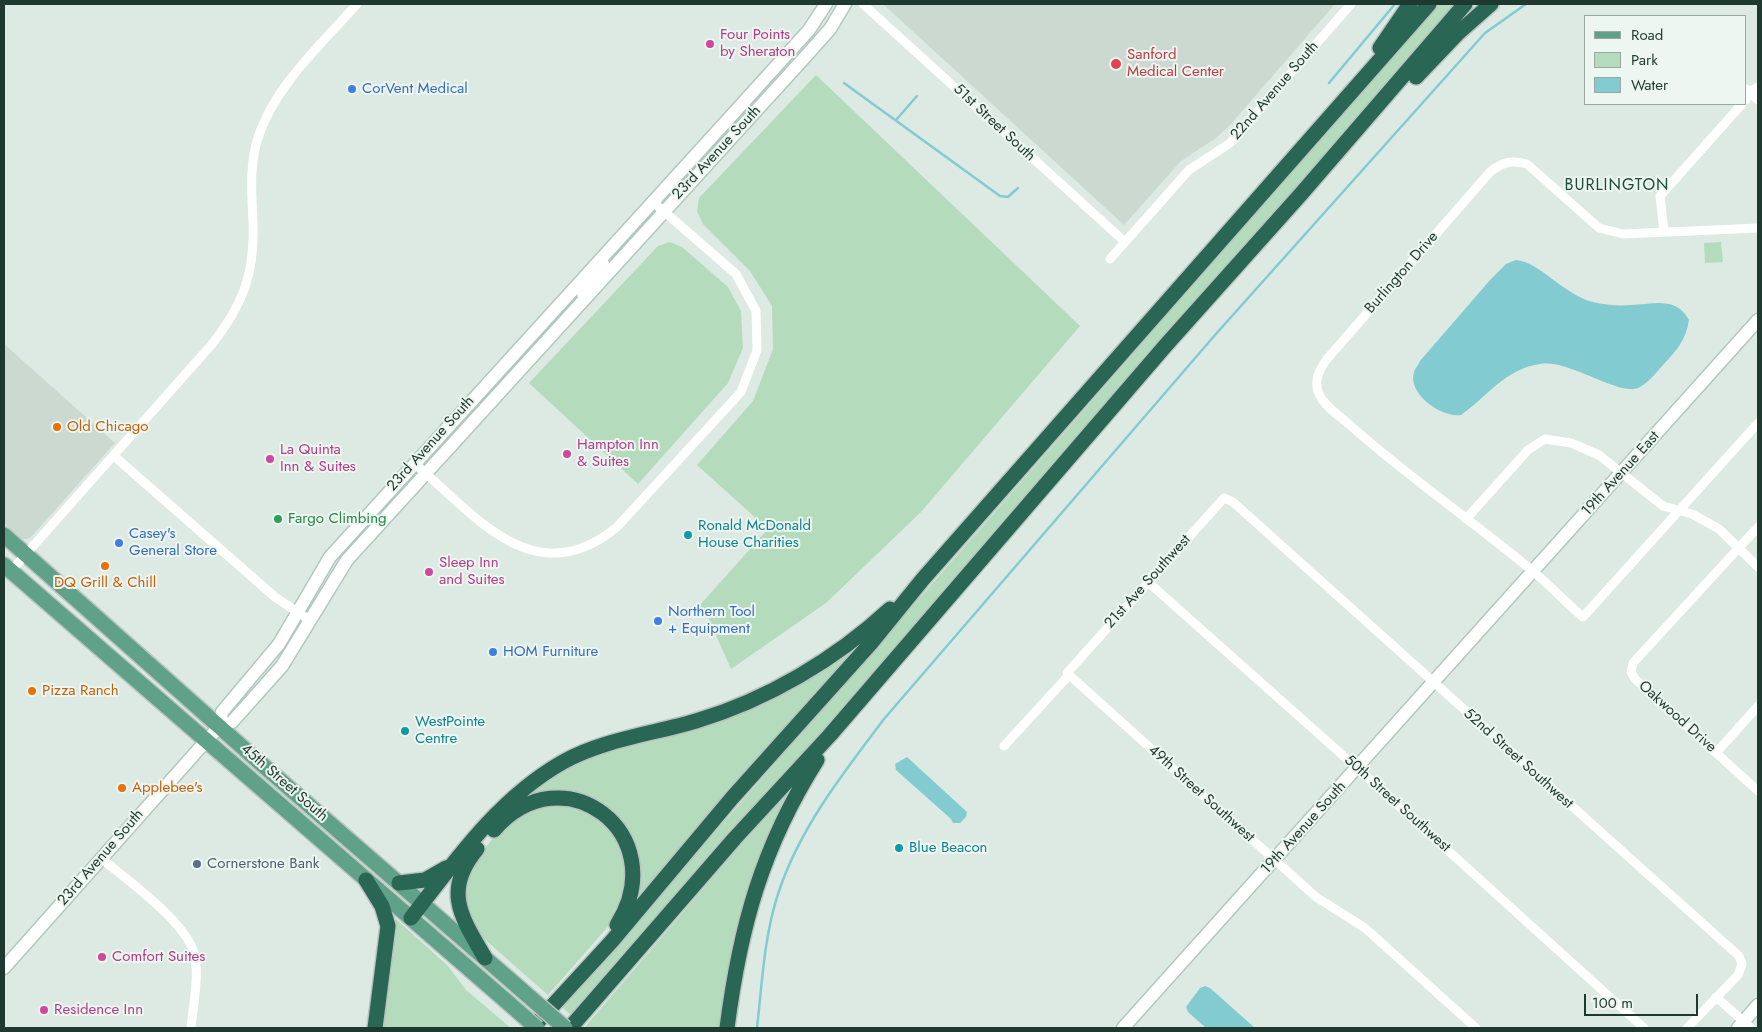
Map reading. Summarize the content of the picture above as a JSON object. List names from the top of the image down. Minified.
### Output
{"streets":{"main road":["45th Street South"],"street":["22nd Avenue South","51st Street South","23rd Avenue South","Burlington Drive","19th Avenue East","21st Ave Southwest","Oakwood Drive","52nd Street Southwest","49th Street Southwest","50th Street Southwest","19th Avenue South"]},"crossings":[["22nd Avenue South","51st Street South"],["23rd Avenue South","45th Street South"],["Burlington Drive","19th Avenue East"],["19th Avenue East","19th Avenue South"],["21st Ave Southwest","52nd Street Southwest"],["21st Ave Southwest","49th Street Southwest"],["21st Ave Southwest","50th Street Southwest"],["52nd Street Southwest","19th Avenue South"],["49th Street Southwest","19th Avenue South"],["50th Street Southwest","19th Avenue South"]],"districts":["BURLINGTON"],"places":["Four Points by Sheraton","Sanford Medical Center","CorVent Medical","Old Chicago","Hampton Inn & Suites","La Quinta Inn & Suites","Fargo Climbing","Ronald McDonald House Charities","Casey's General Store","DQ Grill & Chill","Sleep Inn and Suites","Northern Tool + Equipment","HOM Furniture","Pizza Ranch","WestPointe Centre","Applebee's","Blue Beacon","Cornerstone Bank","Comfort Suites","Residence Inn"],"legend":["Road","Park","Water"],"scale_bar":"100 m"}
